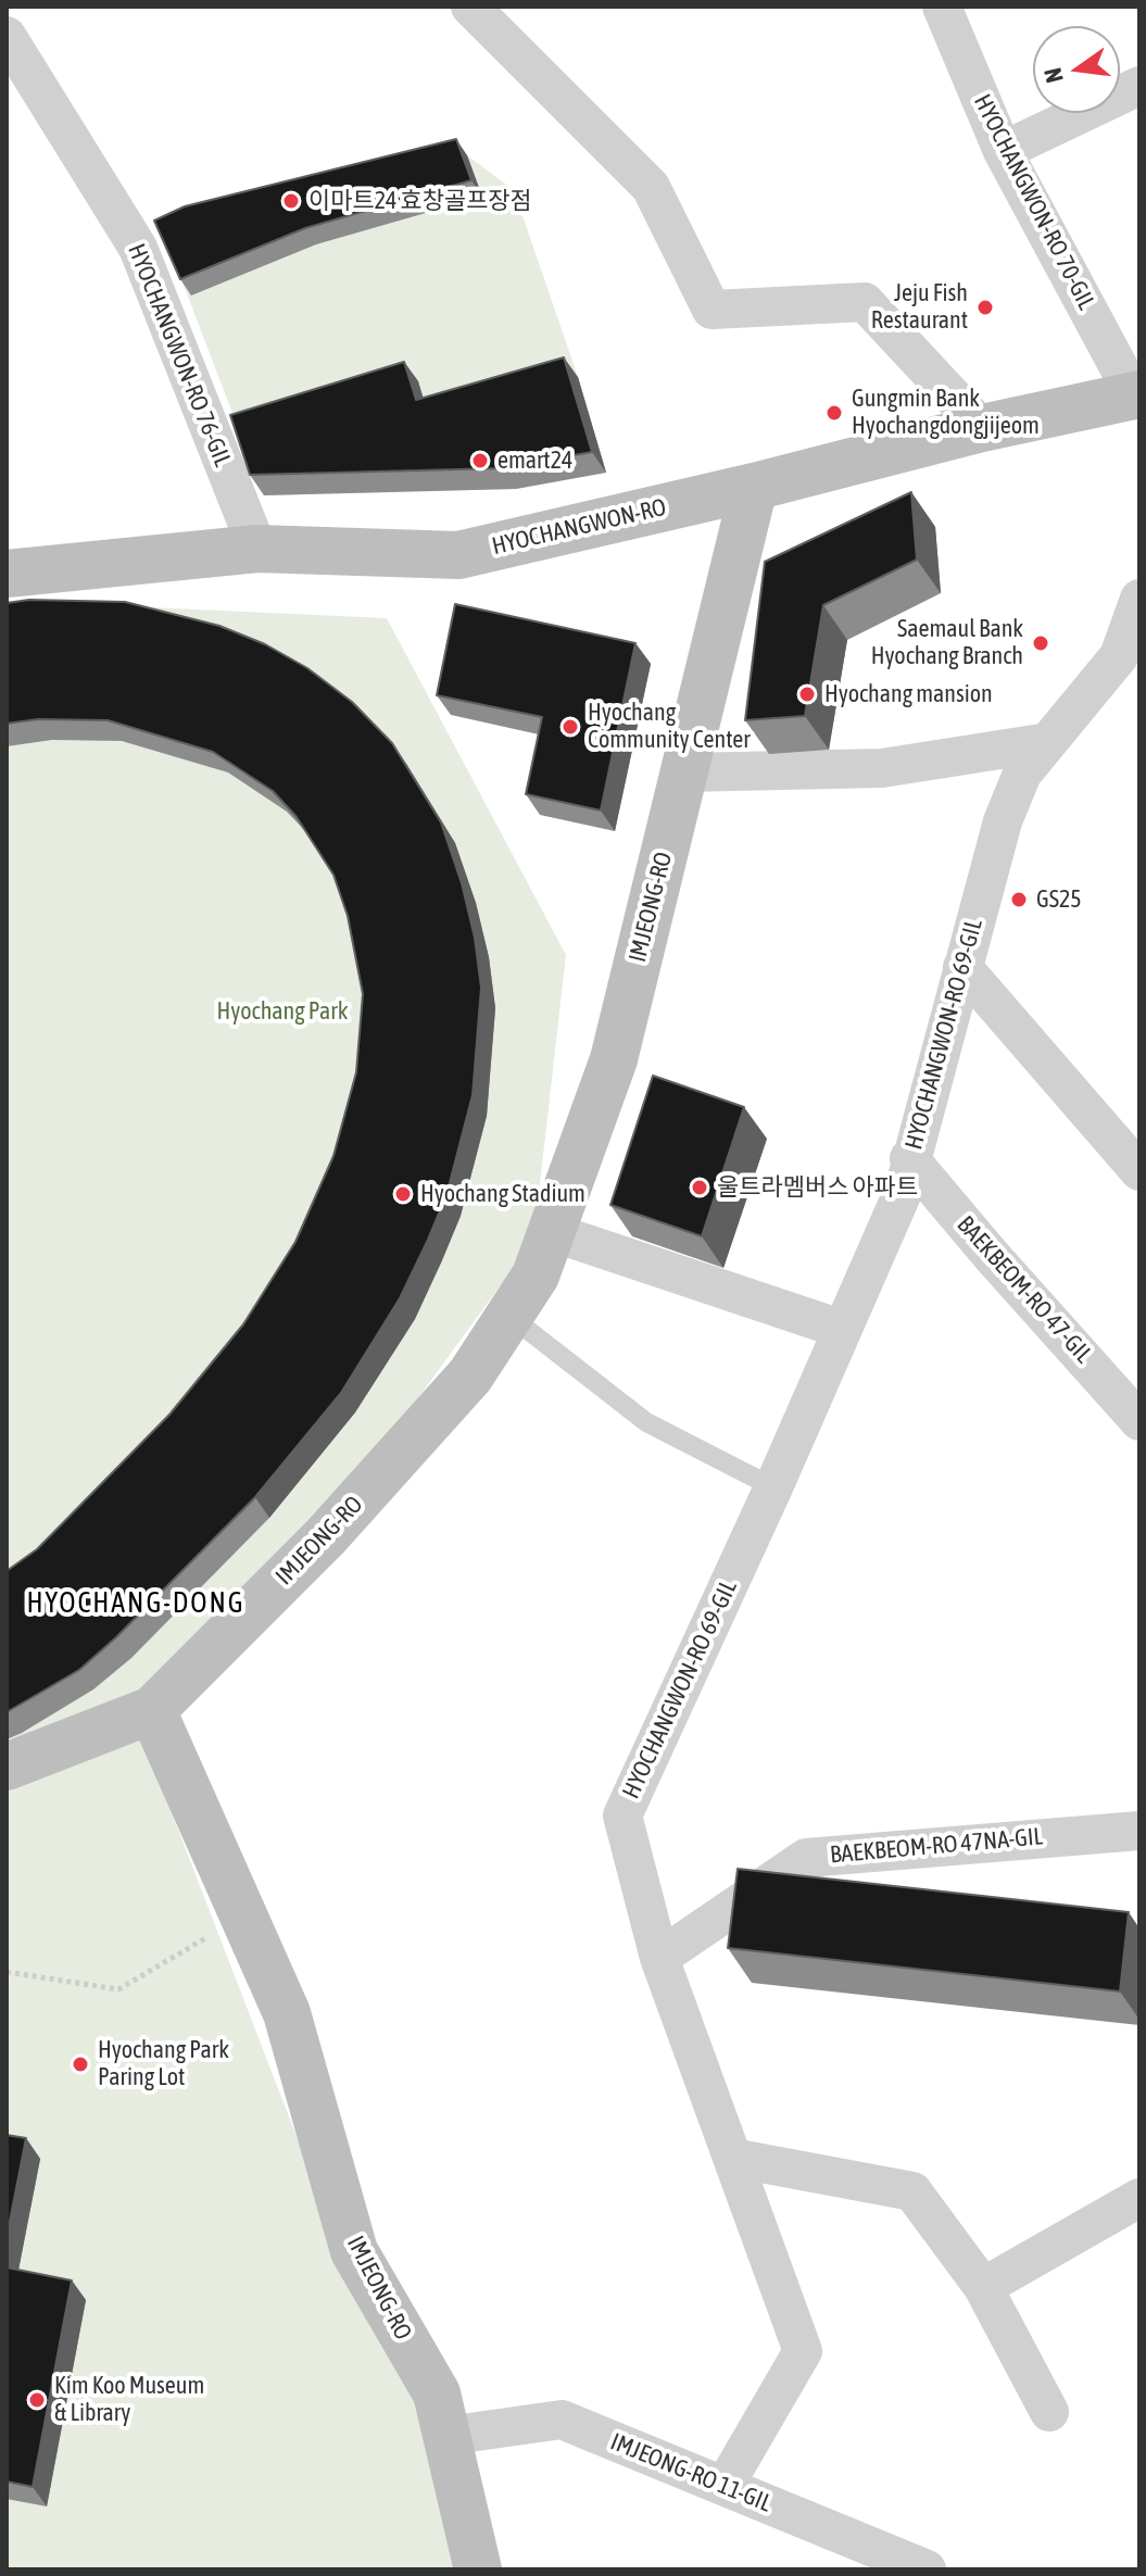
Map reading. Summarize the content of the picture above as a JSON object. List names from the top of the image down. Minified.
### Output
{"streets":{"street":["HYOCHANGWON-RO 70-GIL","HYOCHANGWON-RO 76-GIL","HYOCHANGWON-RO","IMJEONG-RO","HYOCHANGWON-RO 69-GIL","BAEKBEOM-RO 47-GIL","BAEKBEOM-RO 47NA-GIL","IMJEONG-RO 11-GIL"]},"crossings":[["HYOCHANGWON-RO 70-GIL","HYOCHANGWON-RO"],["HYOCHANGWON-RO 76-GIL","HYOCHANGWON-RO"],["HYOCHANGWON-RO","IMJEONG-RO"],["IMJEONG-RO","IMJEONG-RO 11-GIL"],["HYOCHANGWON-RO 69-GIL","BAEKBEOM-RO 47-GIL"],["HYOCHANGWON-RO 69-GIL","BAEKBEOM-RO 47NA-GIL"],["HYOCHANGWON-RO 69-GIL","IMJEONG-RO 11-GIL"]],"districts":["HYOCHANG-DONG"],"parks":["Hyochang Park"],"places":["이마트24 효창골프장점","Jeju Fish Restaurant","Gungmin Bank Hyochangdongjijeom","emart24","Saemaul Bank Hyochang Branch","Hyochang mansion","Hyochang Community Center","GS25","울트라멤버스 아파트","Hyochang Stadium","Hyochang Park Paring Lot","Kim Koo Museum & Library"],"north":"left"}
